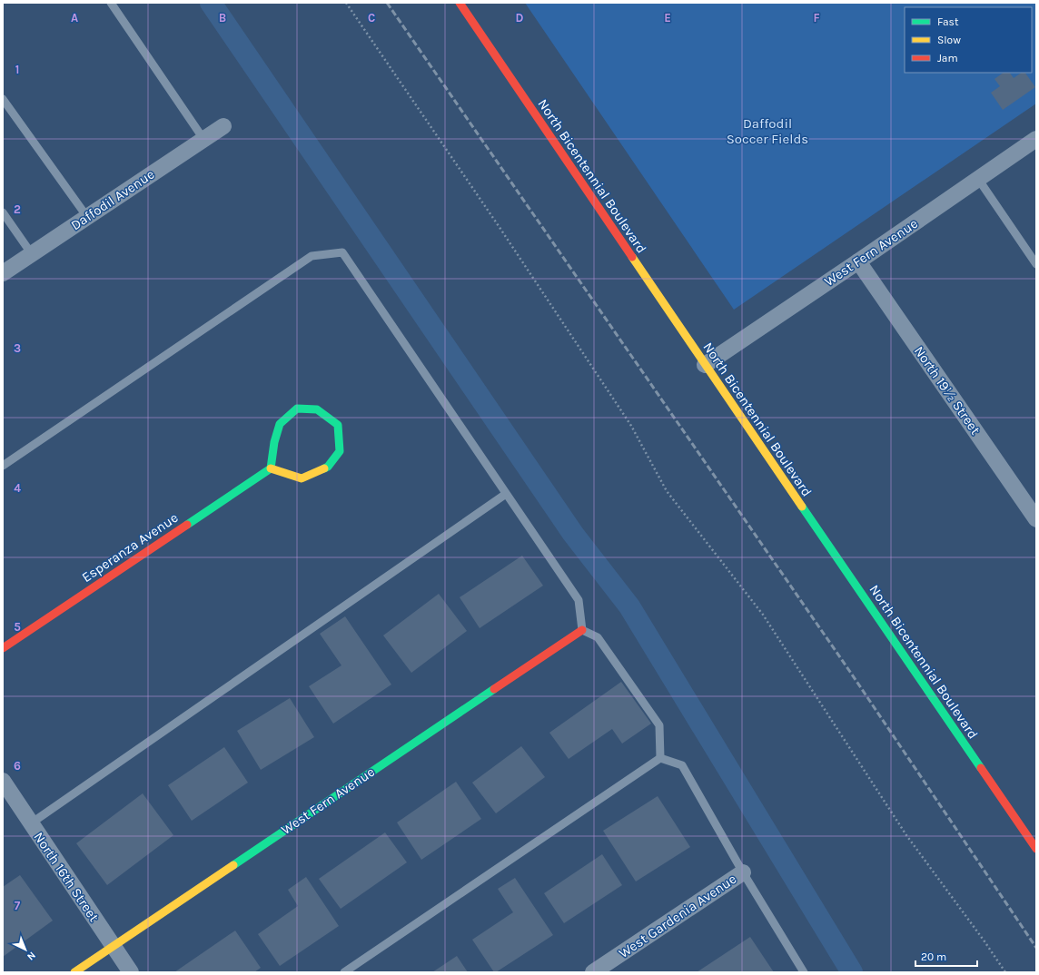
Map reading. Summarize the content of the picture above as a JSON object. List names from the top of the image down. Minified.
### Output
{"streets":{"street":["North Bicentennial Boulevard","Daffodil Avenue","West Fern Avenue","North 19½ Street","Esperanza Avenue","North 16th Street","West Gardenia Avenue"]},"crossings":[["North Bicentennial Boulevard","West Fern Avenue"],["West Fern Avenue","North 19½ Street"],["West Fern Avenue","North 16th Street"]],"parks":["Daffodil Soccer Fields"],"legend":["Fast","Slow","Jam"],"scale_bar":"20 m","north":"bottom right","grid":{"columns":["A","B","C","D","E","F"],"rows":["1","2","3","4","5","6","7"]}}
